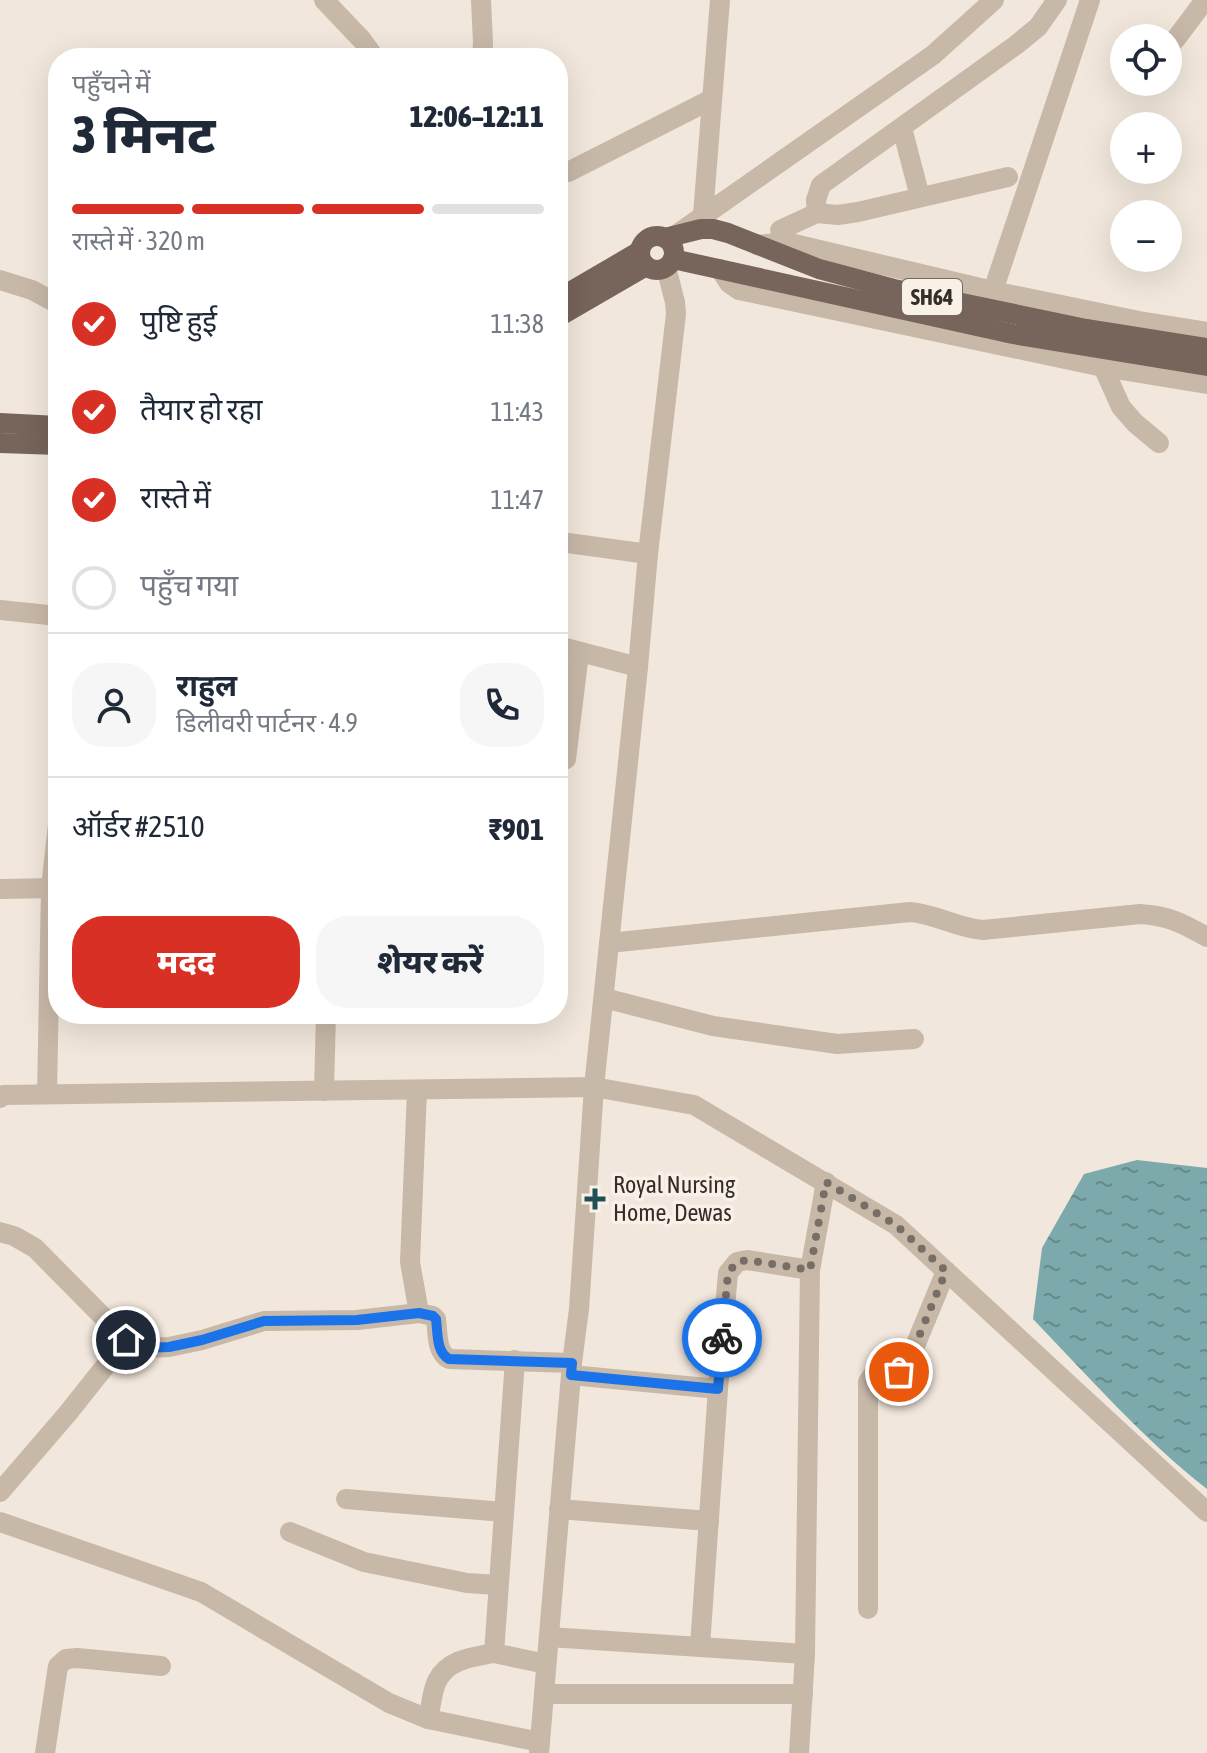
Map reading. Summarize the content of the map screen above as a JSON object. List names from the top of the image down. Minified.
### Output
{"streets":{"main road":["SH64"]},"places":{"health":["Royal Nursing Home, Dewas"]},"page":{"map_buttons":["+","−"],"heading":["3 मिनट","पहुँचने में","12:06–12:11"],"panel":["राहुल","डिलीवरी पार्टनर · 4.9","ऑर्डर #2510","₹901"],"bar":"रास्ते में · 320 m","list":[["पुष्टि हुई","11:38"],["तैयार हो रहा","11:43"],["रास्ते में","11:47"],"पहुँच गया"],"buttons":["मदद","शेयर करें"]}}
